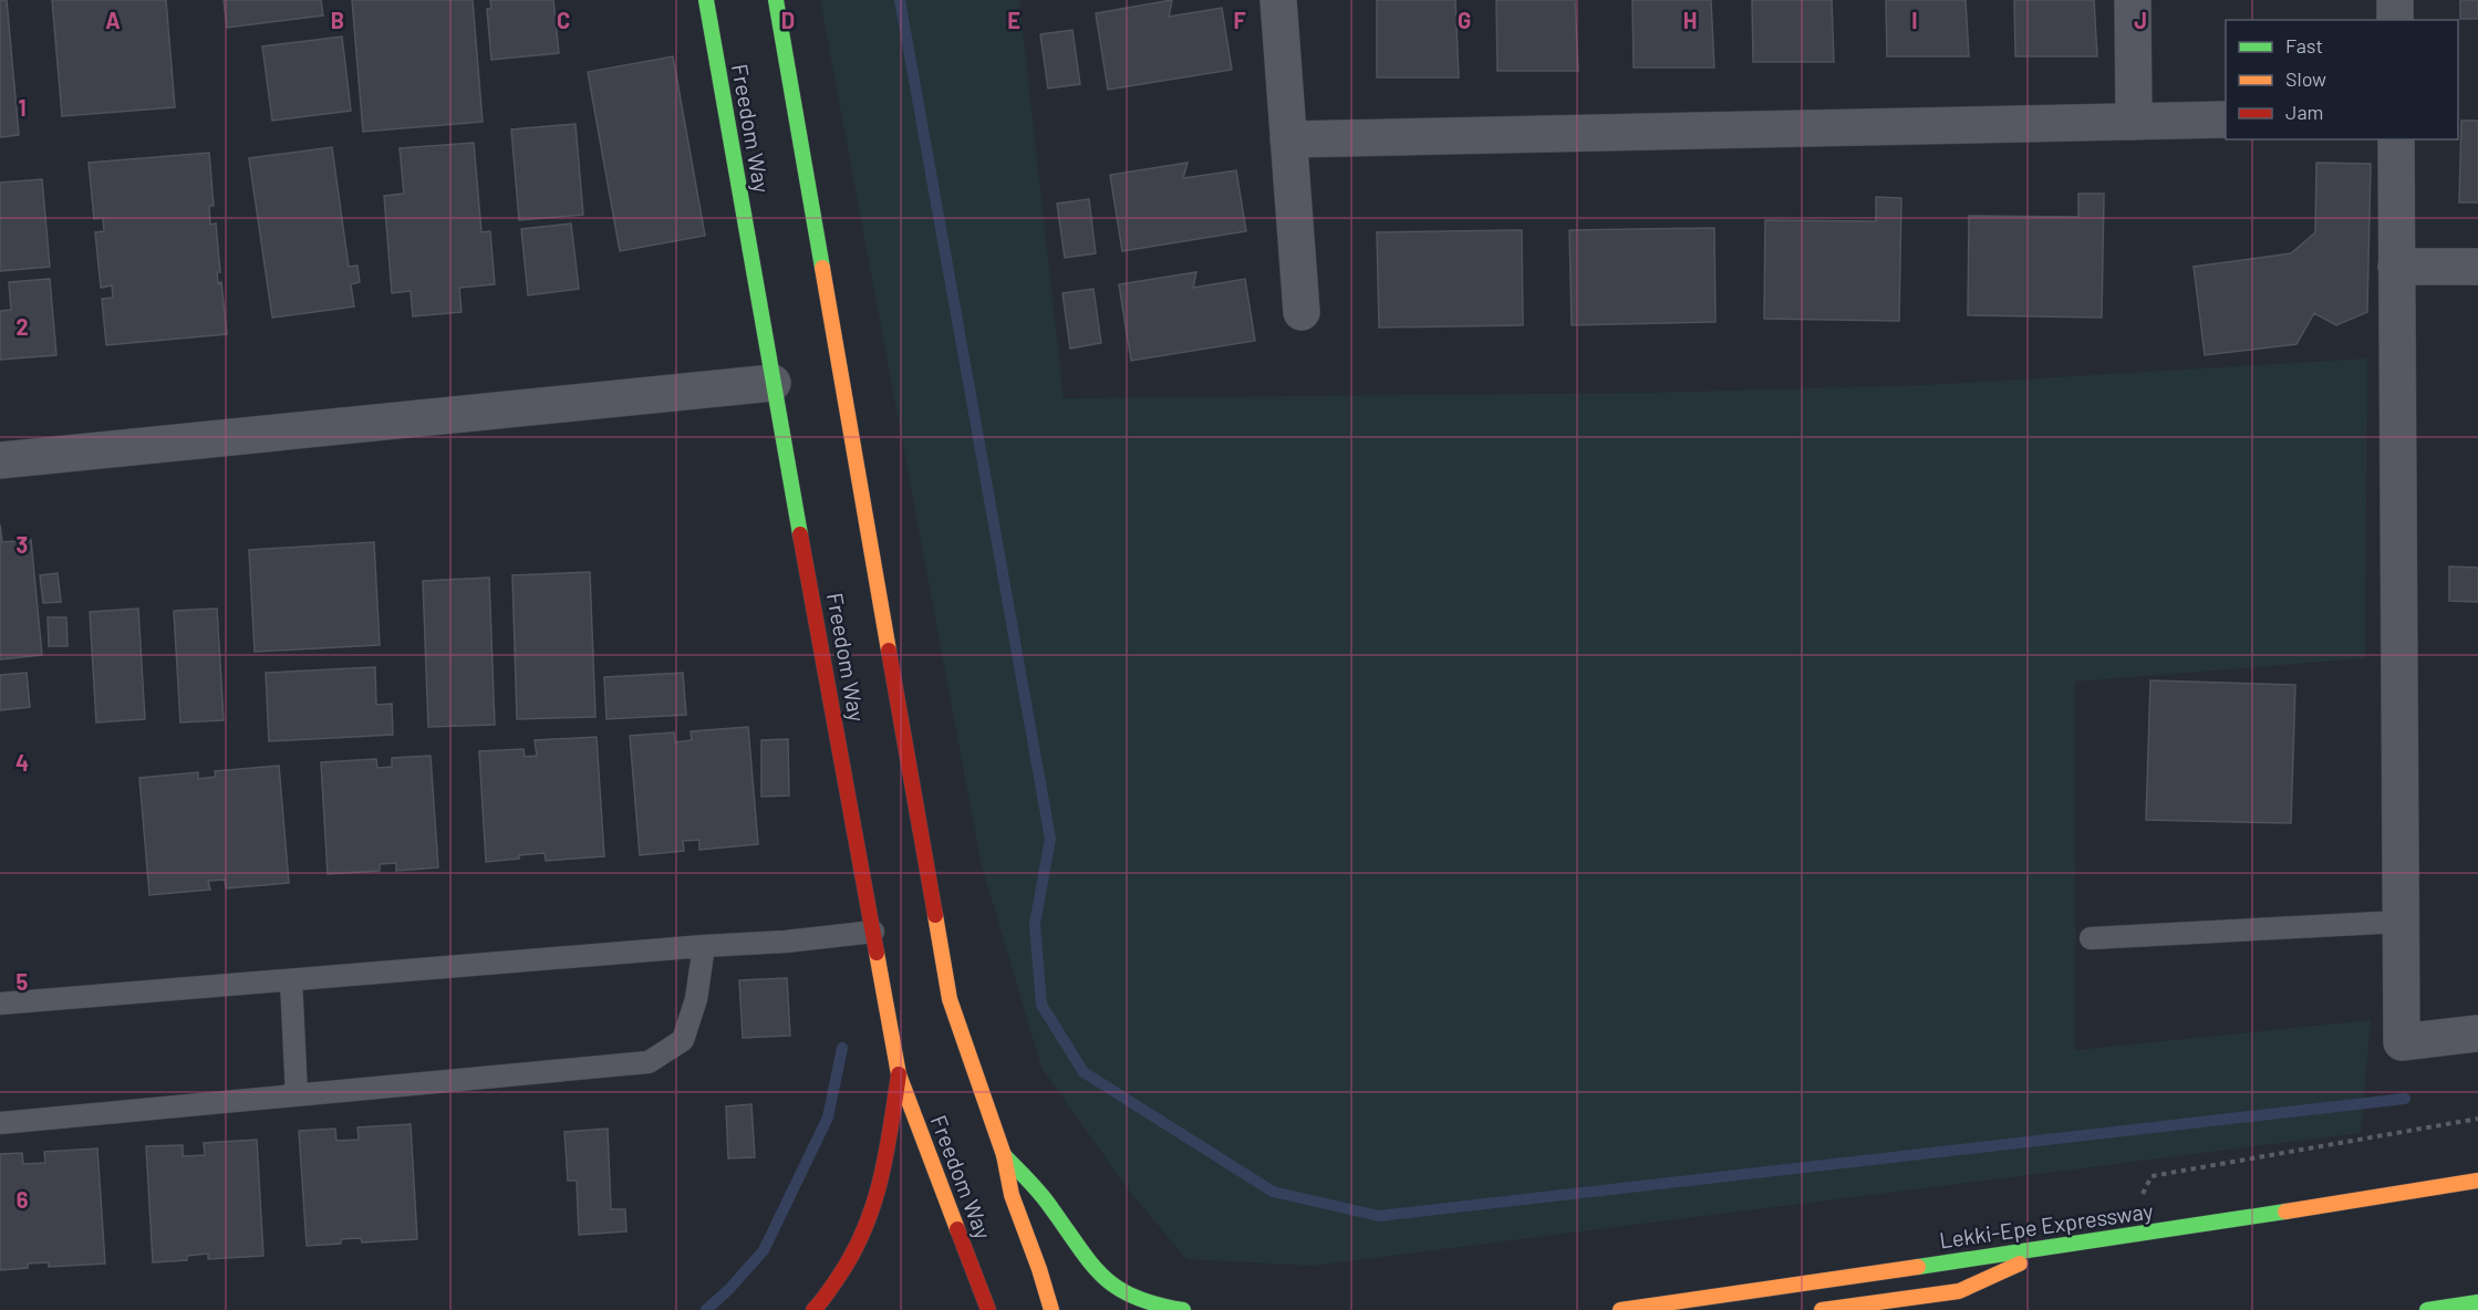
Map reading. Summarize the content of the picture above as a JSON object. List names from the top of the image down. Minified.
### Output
{"streets":{"main road":["Freedom Way","Lekki-Epe Expressway"]},"legend":["Fast","Slow","Jam"],"grid":{"columns":["A","B","C","D","E","F","G","H","I","J"],"rows":["1","2","3","4","5","6"]}}
